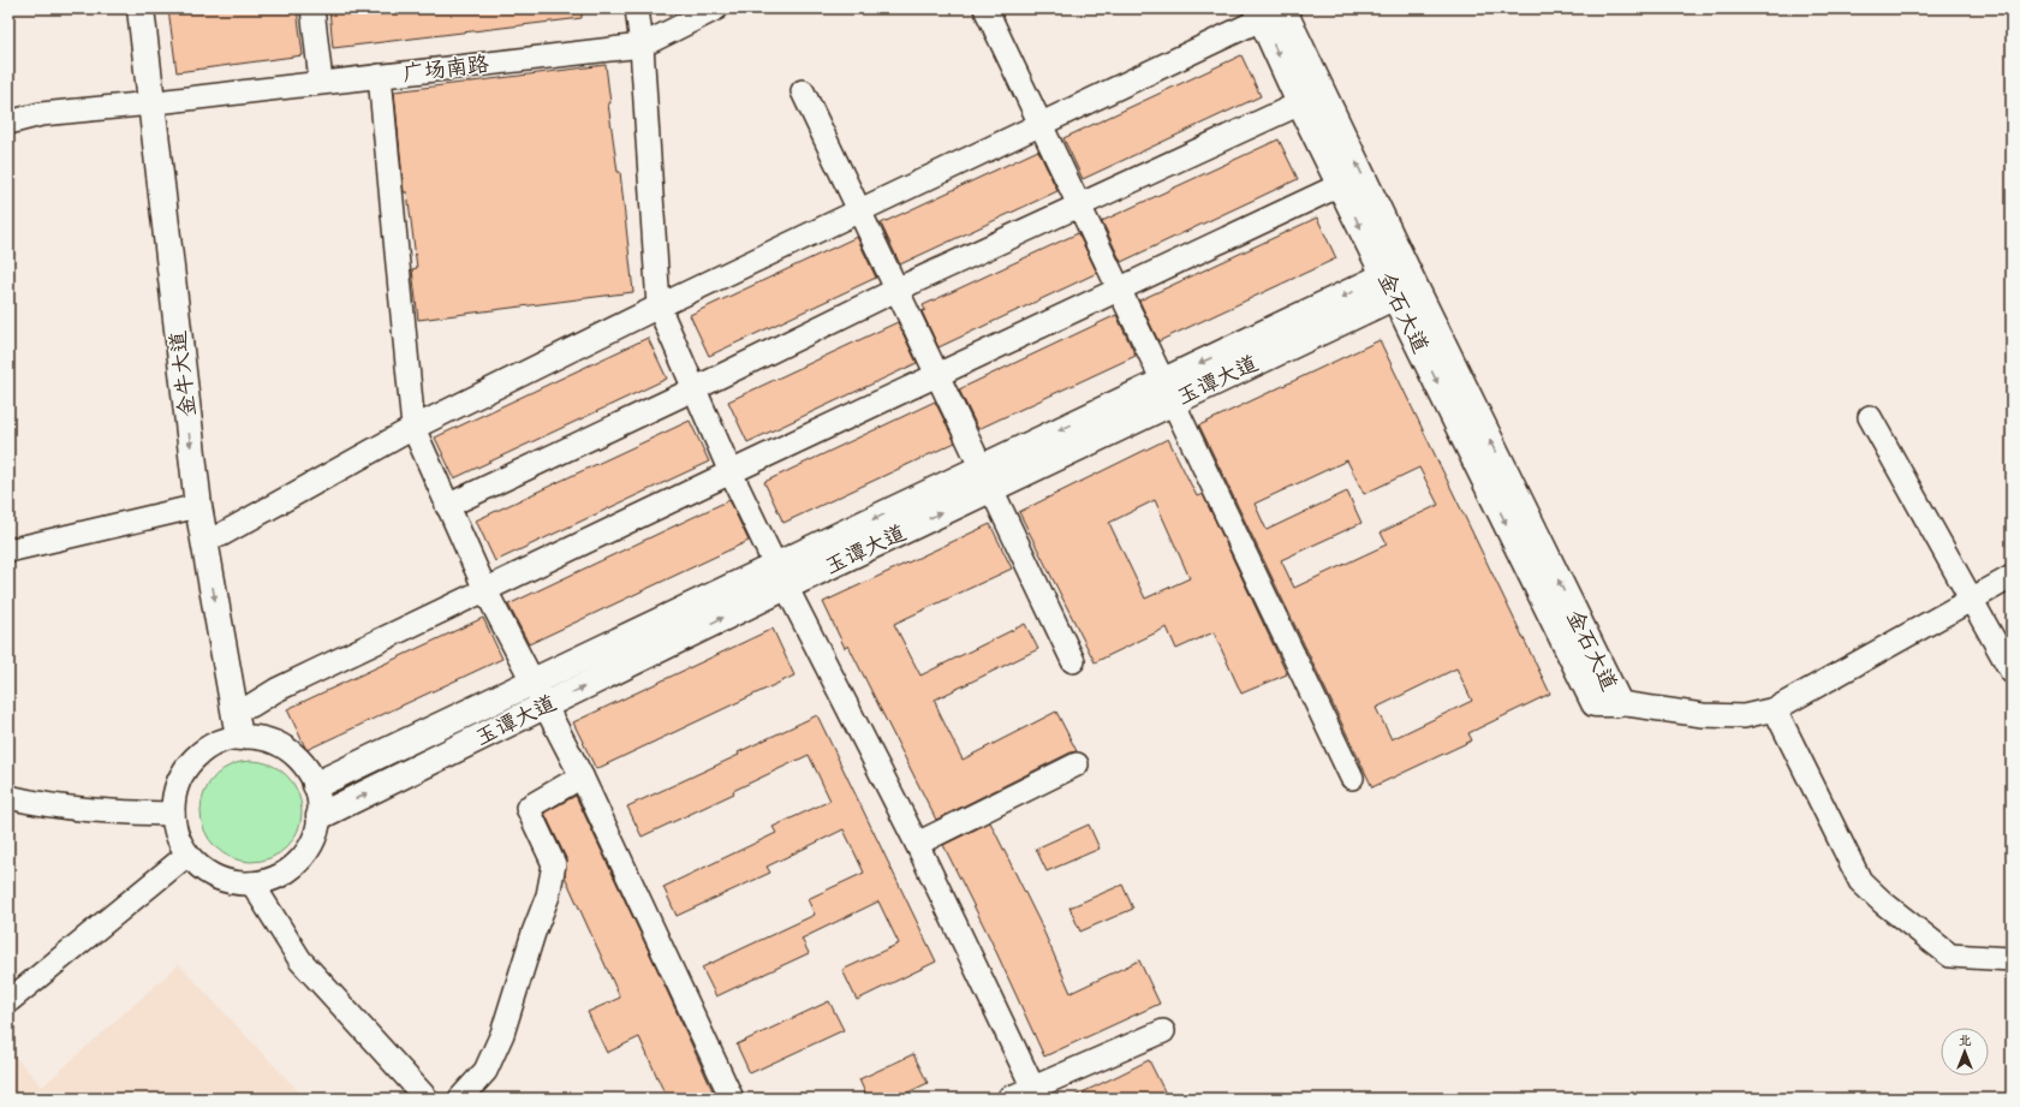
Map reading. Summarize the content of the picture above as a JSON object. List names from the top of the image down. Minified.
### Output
{"streets":{"main road":["金石大道","金牛大道","玉谭大道"],"street":["广场南路"]},"crossings":[["广场南路","金牛大道"],["金石大道","玉谭大道"],["金牛大道","玉谭大道"]],"north":"top"}
